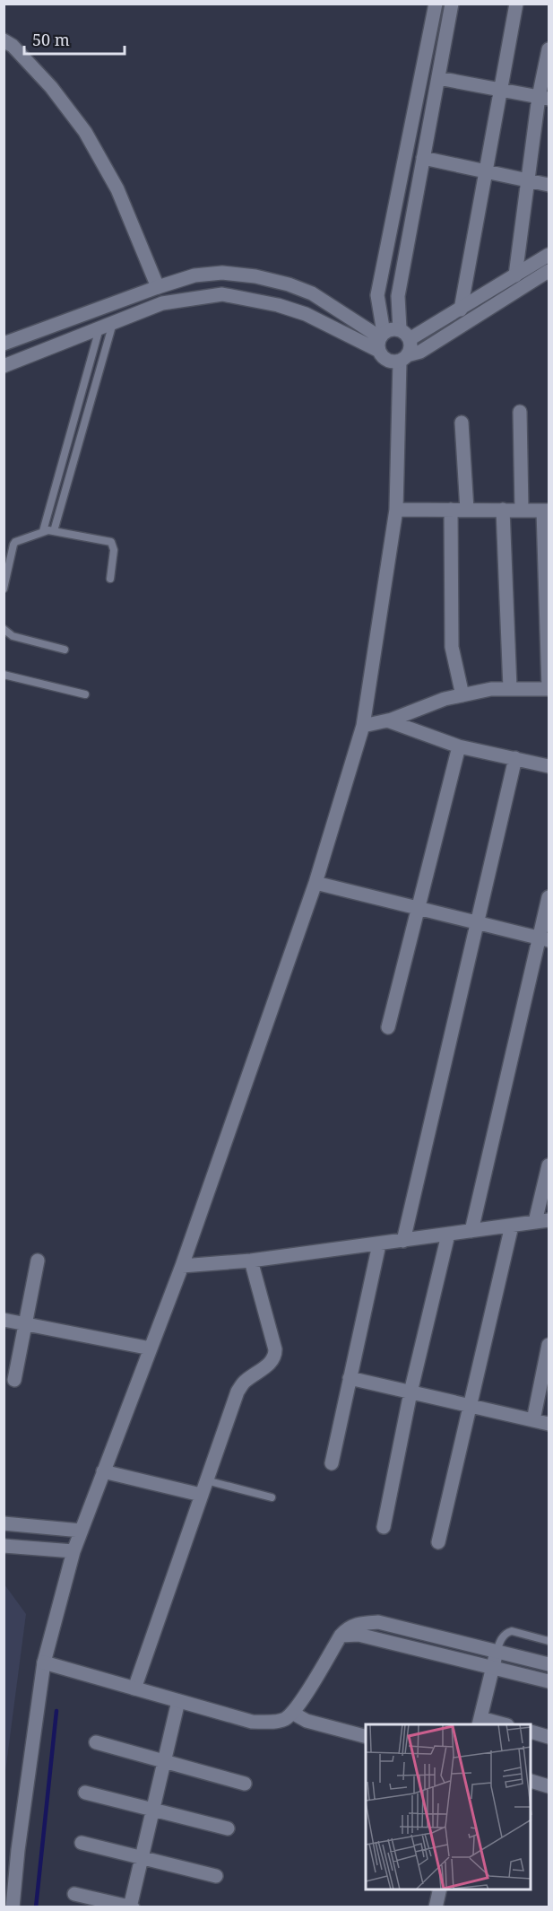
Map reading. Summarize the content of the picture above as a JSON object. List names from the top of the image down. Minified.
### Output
{"scale_bar":"50 m"}
